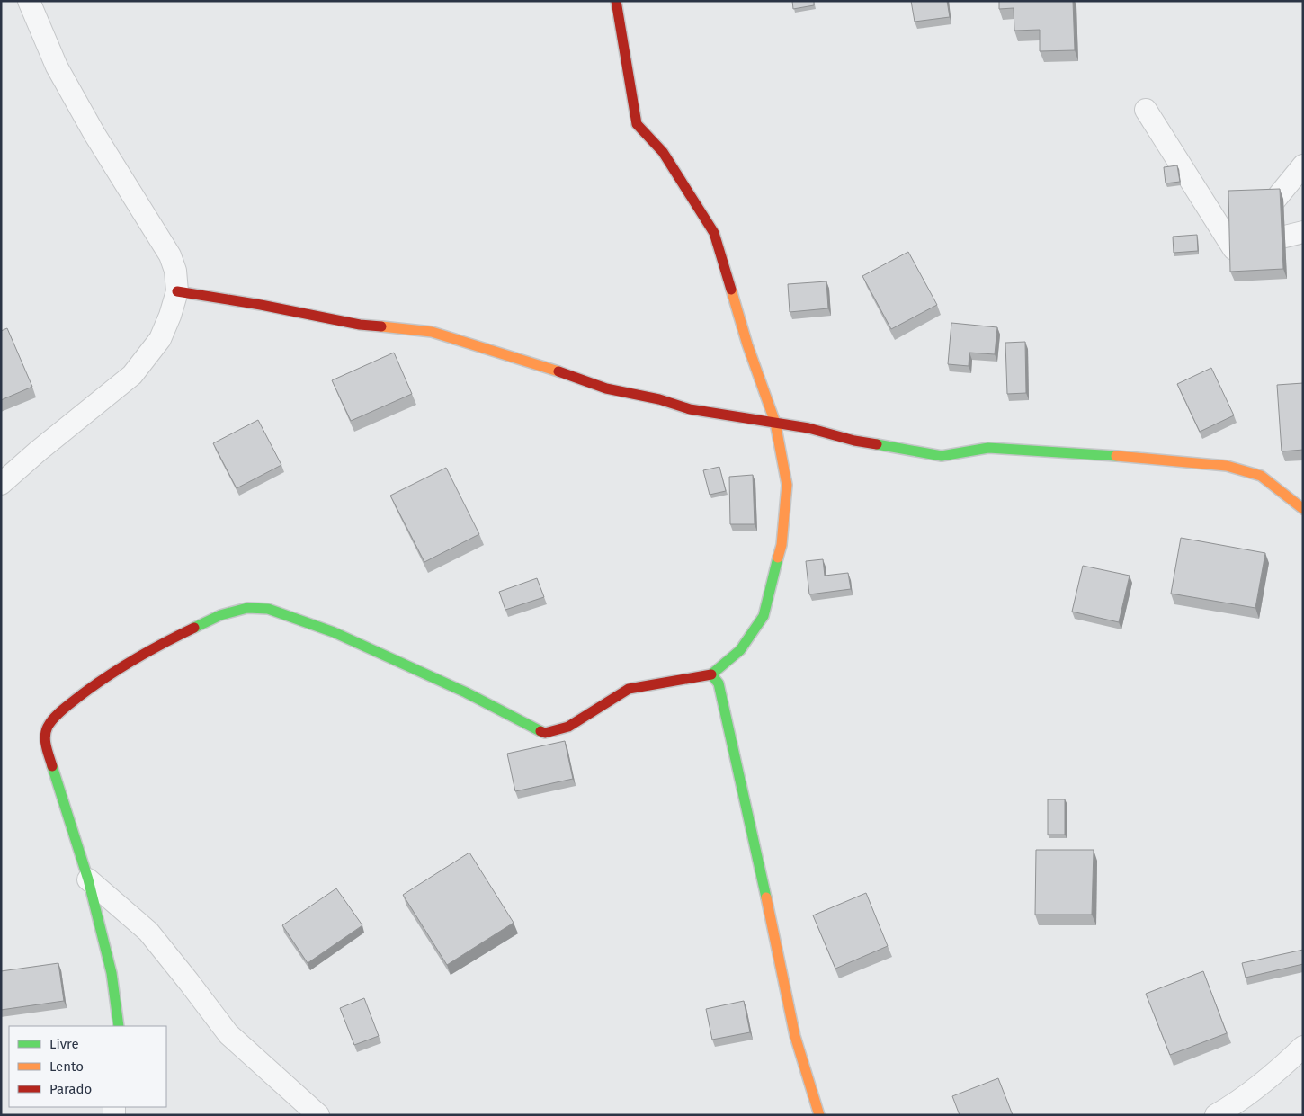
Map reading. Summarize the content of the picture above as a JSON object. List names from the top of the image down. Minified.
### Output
{"legend":["Livre","Lento","Parado"]}
